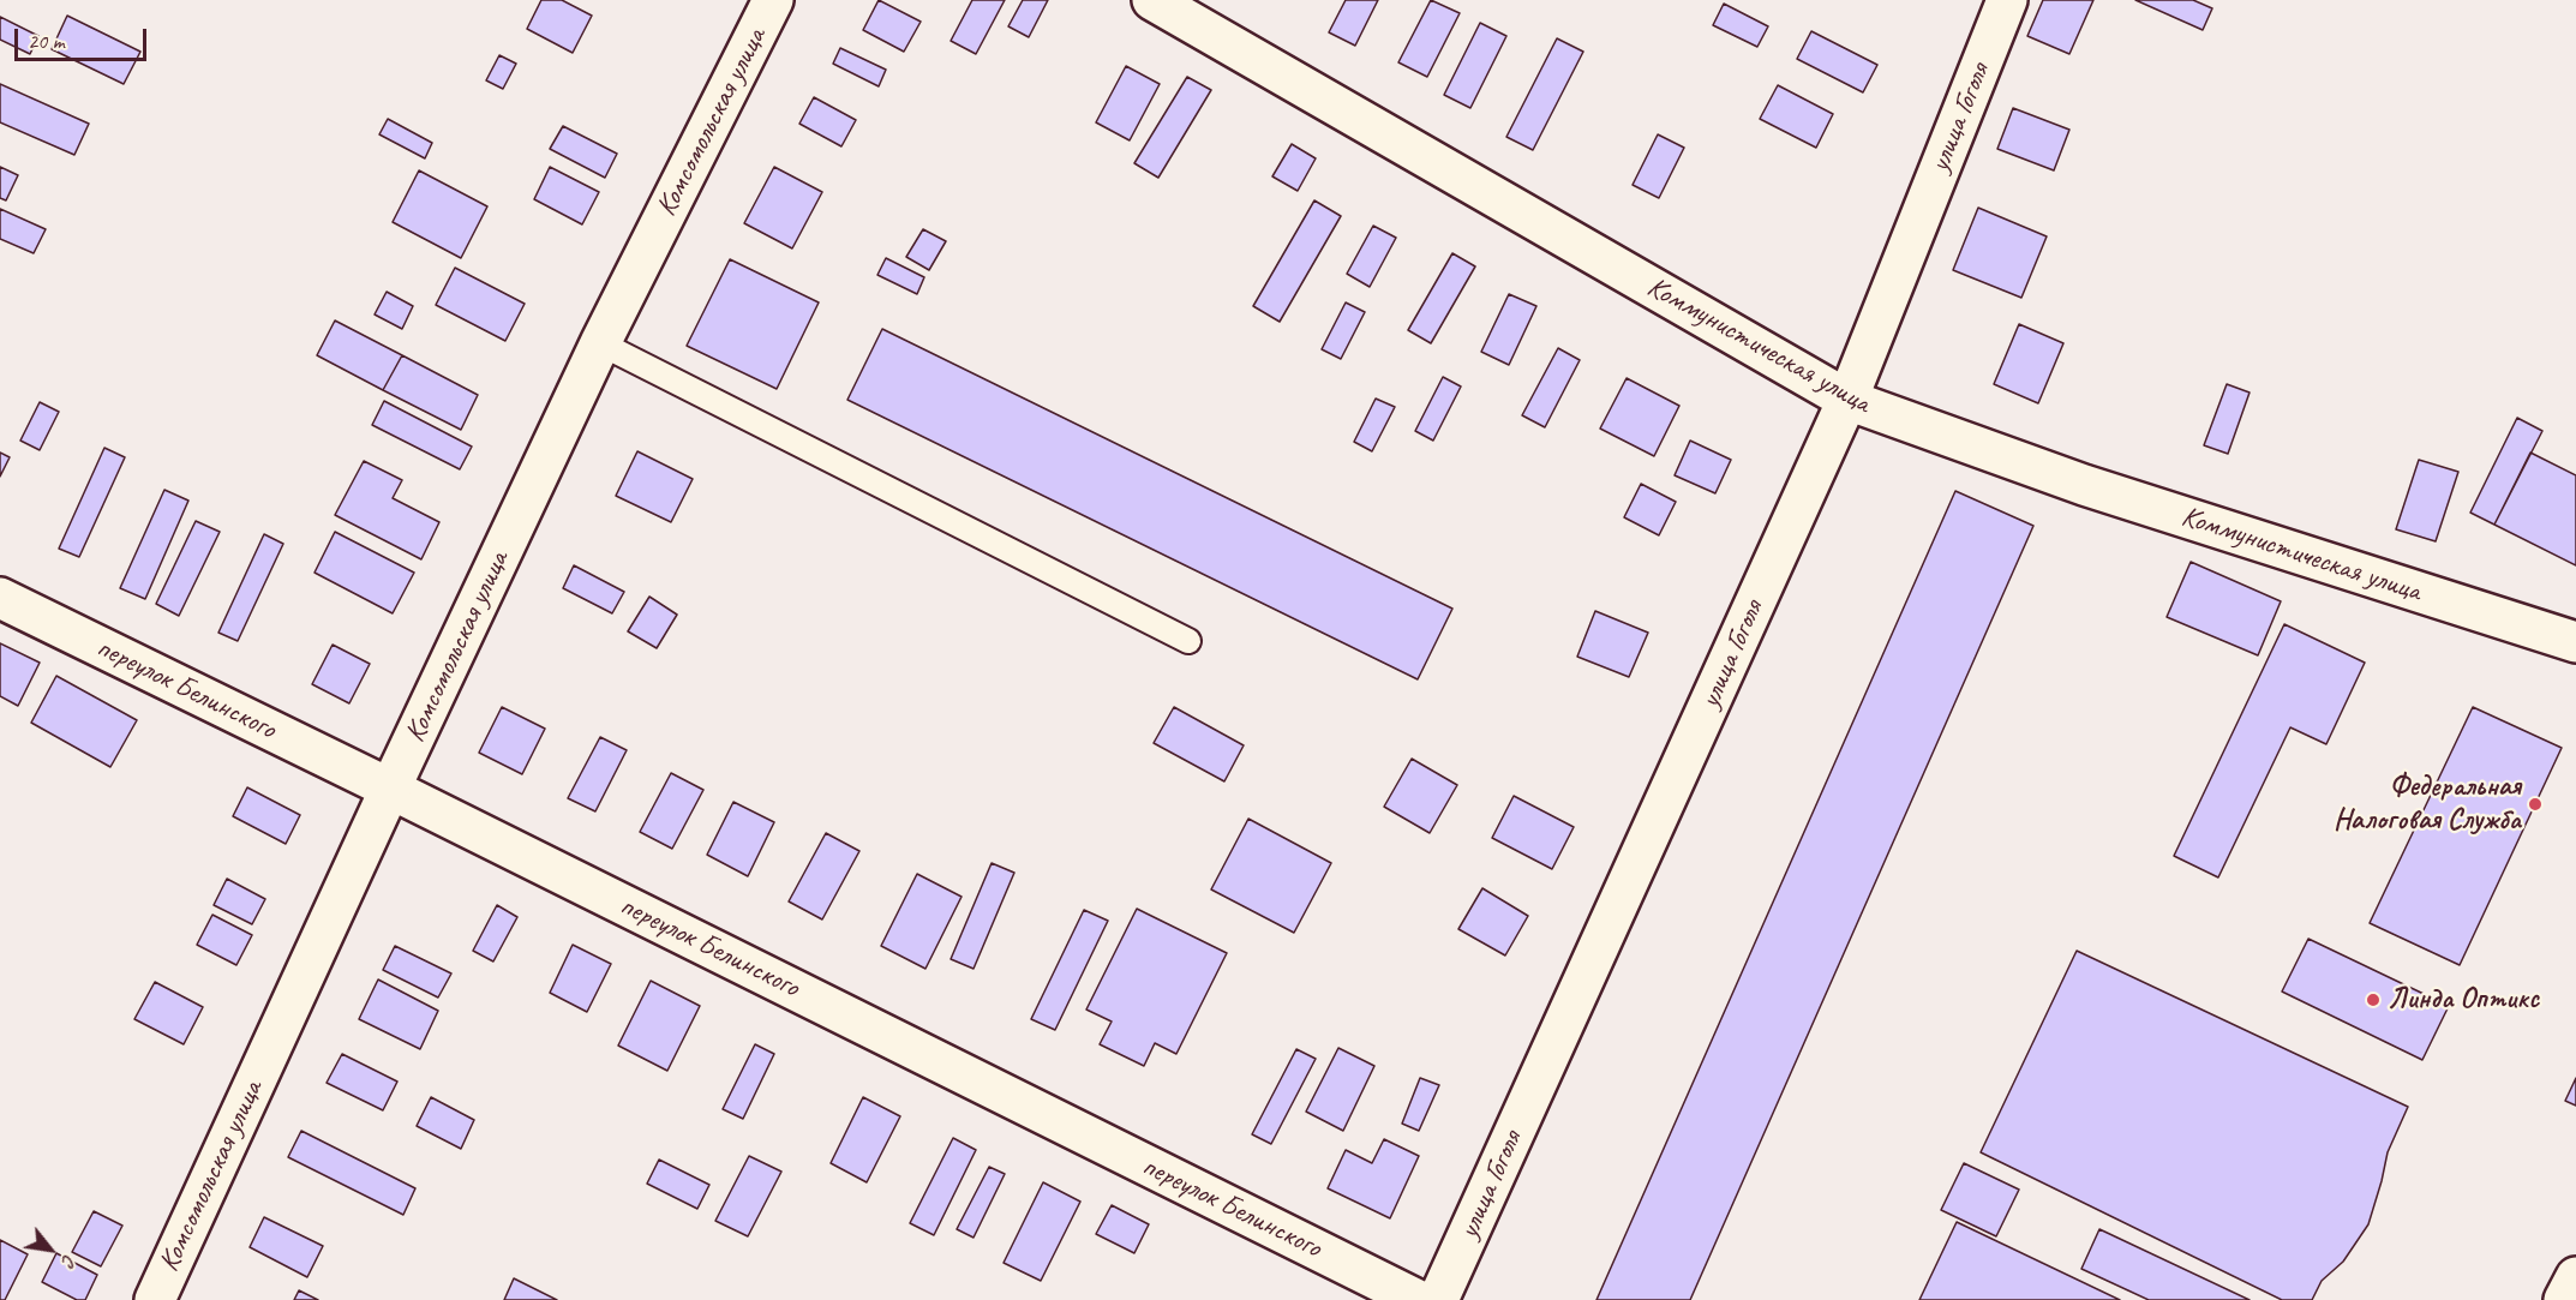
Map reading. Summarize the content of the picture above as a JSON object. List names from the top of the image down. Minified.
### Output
{"streets":{"street":["улица Гоголя","Комсомольская улица","Коммунистическая улица","переулок Белинского"]},"crossings":[["улица Гоголя","Коммунистическая улица"],["Комсомольская улица","переулок Белинского"]],"places":["Федеральная Налоговая Служба","Линда Оптикс"],"scale_bar":"20 m","north":"bottom right"}
